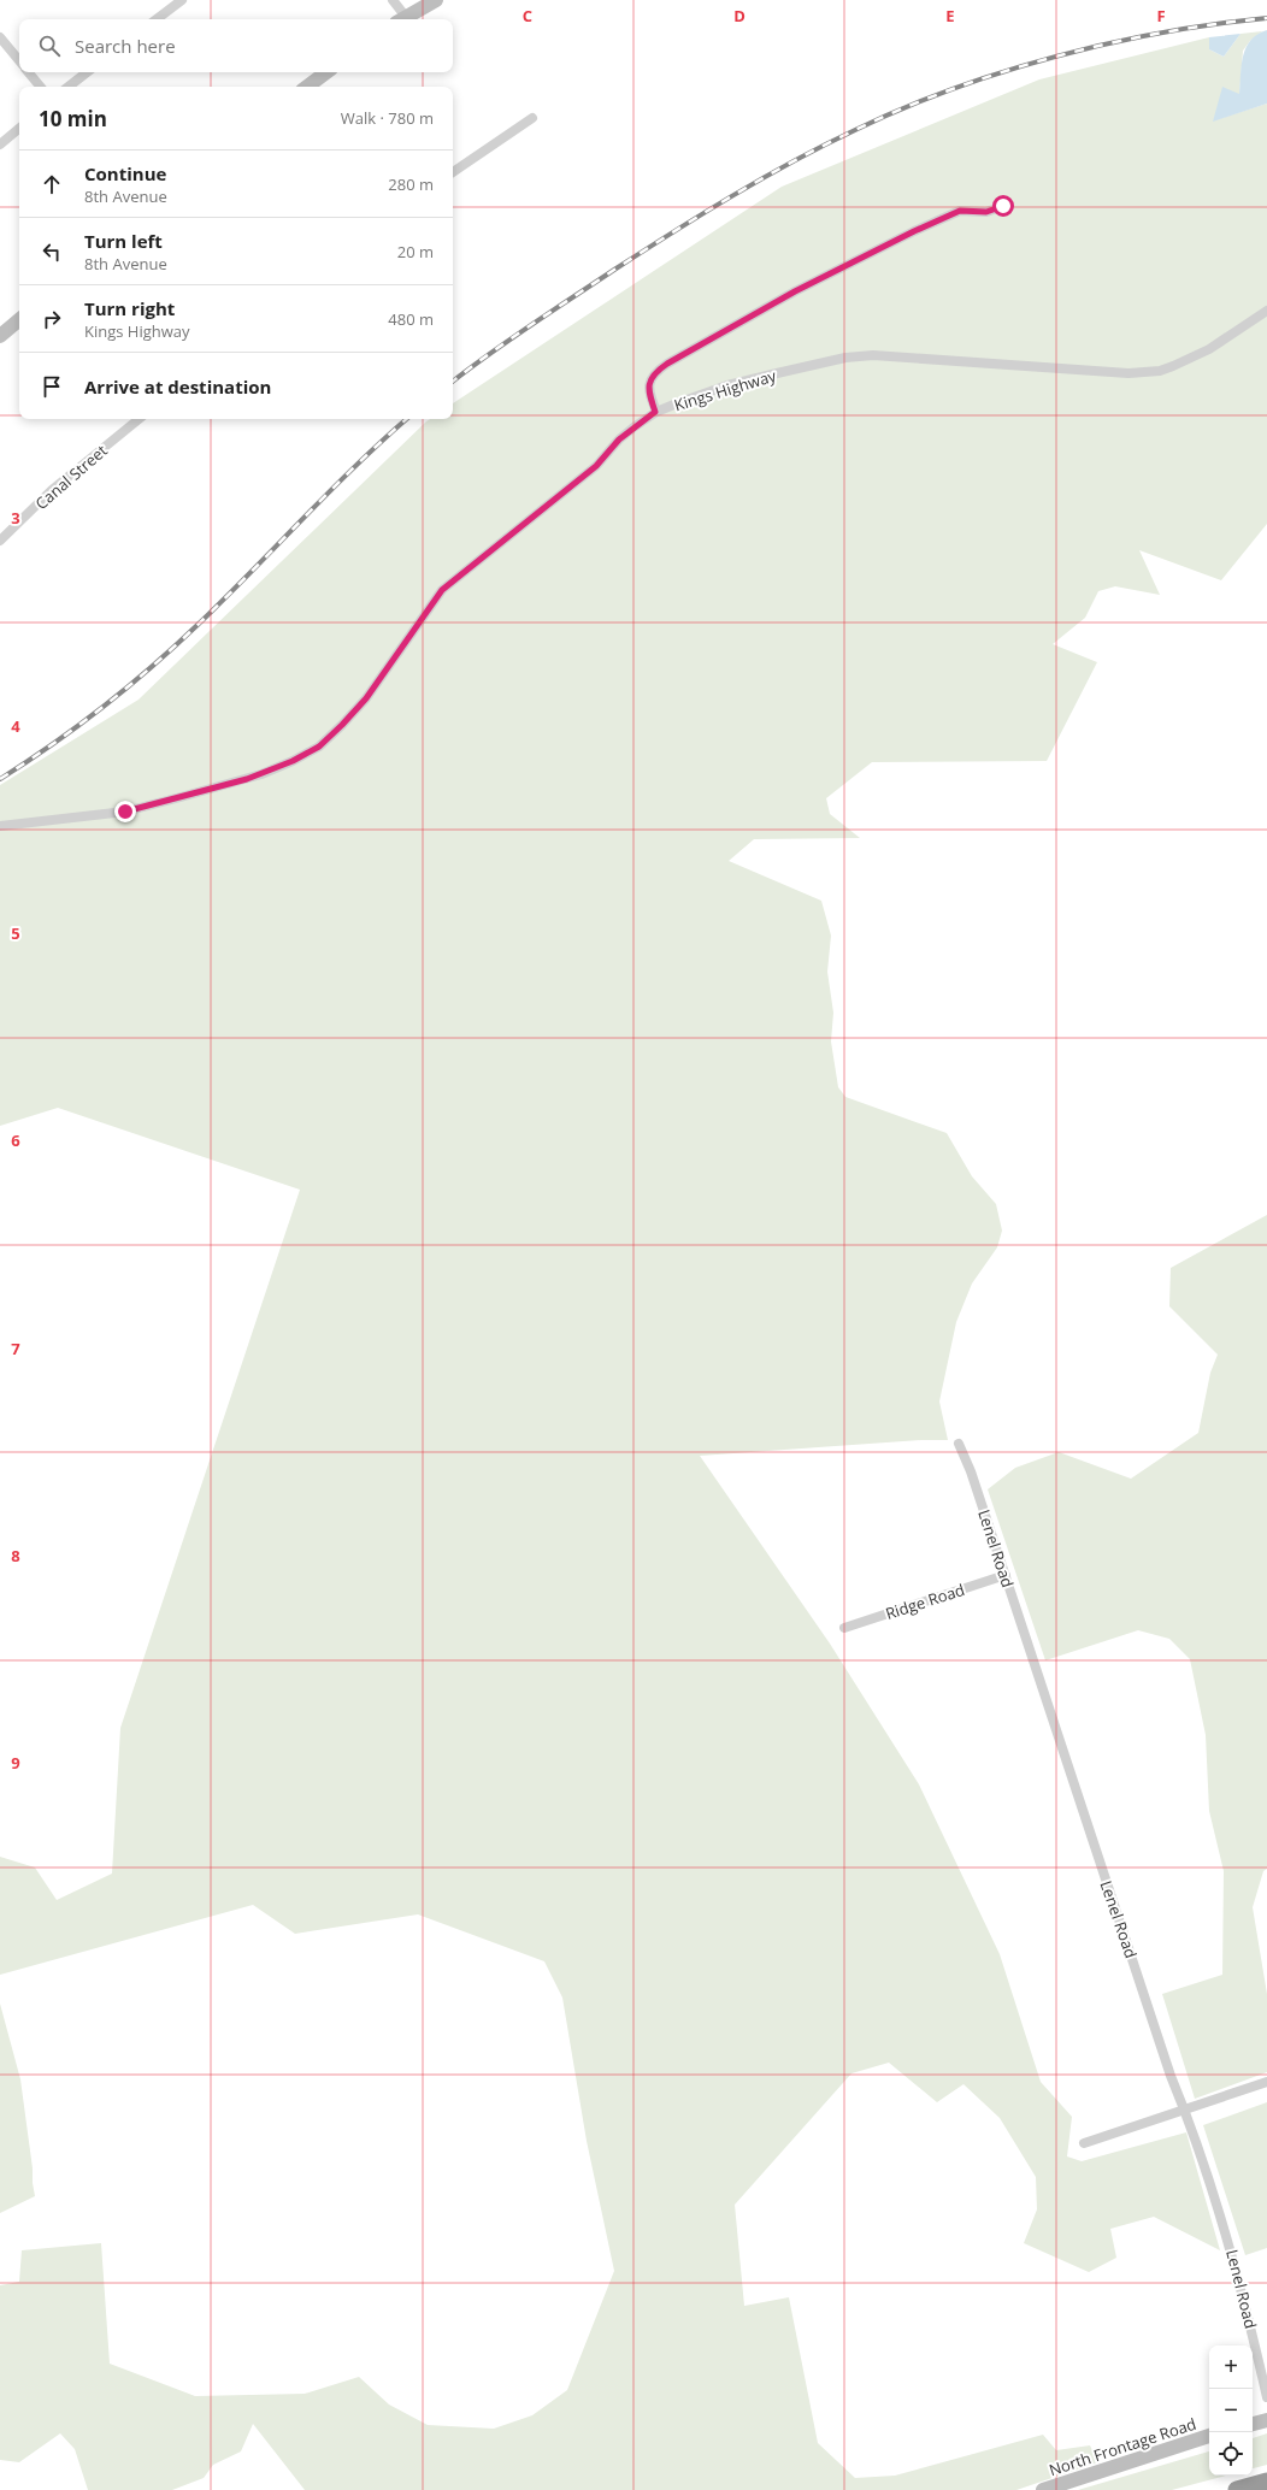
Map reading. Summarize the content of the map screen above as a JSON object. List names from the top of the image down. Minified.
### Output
{"streets":{"main road":["North Frontage Road"],"street":["Kings Highway","Canal Street","Lenel Road","Ridge Road"]},"crossings":[["Lenel Road","Ridge Road"]],"page":{"search":"Search here","heading":["10 min","Walk · 780 m"],"list":[["Continue","8th Avenue","280 m"],["Turn left","8th Avenue","20 m"],["Turn right","Kings Highway","480 m"],"Arrive at destination"],"map_buttons":["+","−"]},"grid":{"columns":["C","D","E","F"],"rows":["3","4","5","6","7","8","9"]}}
